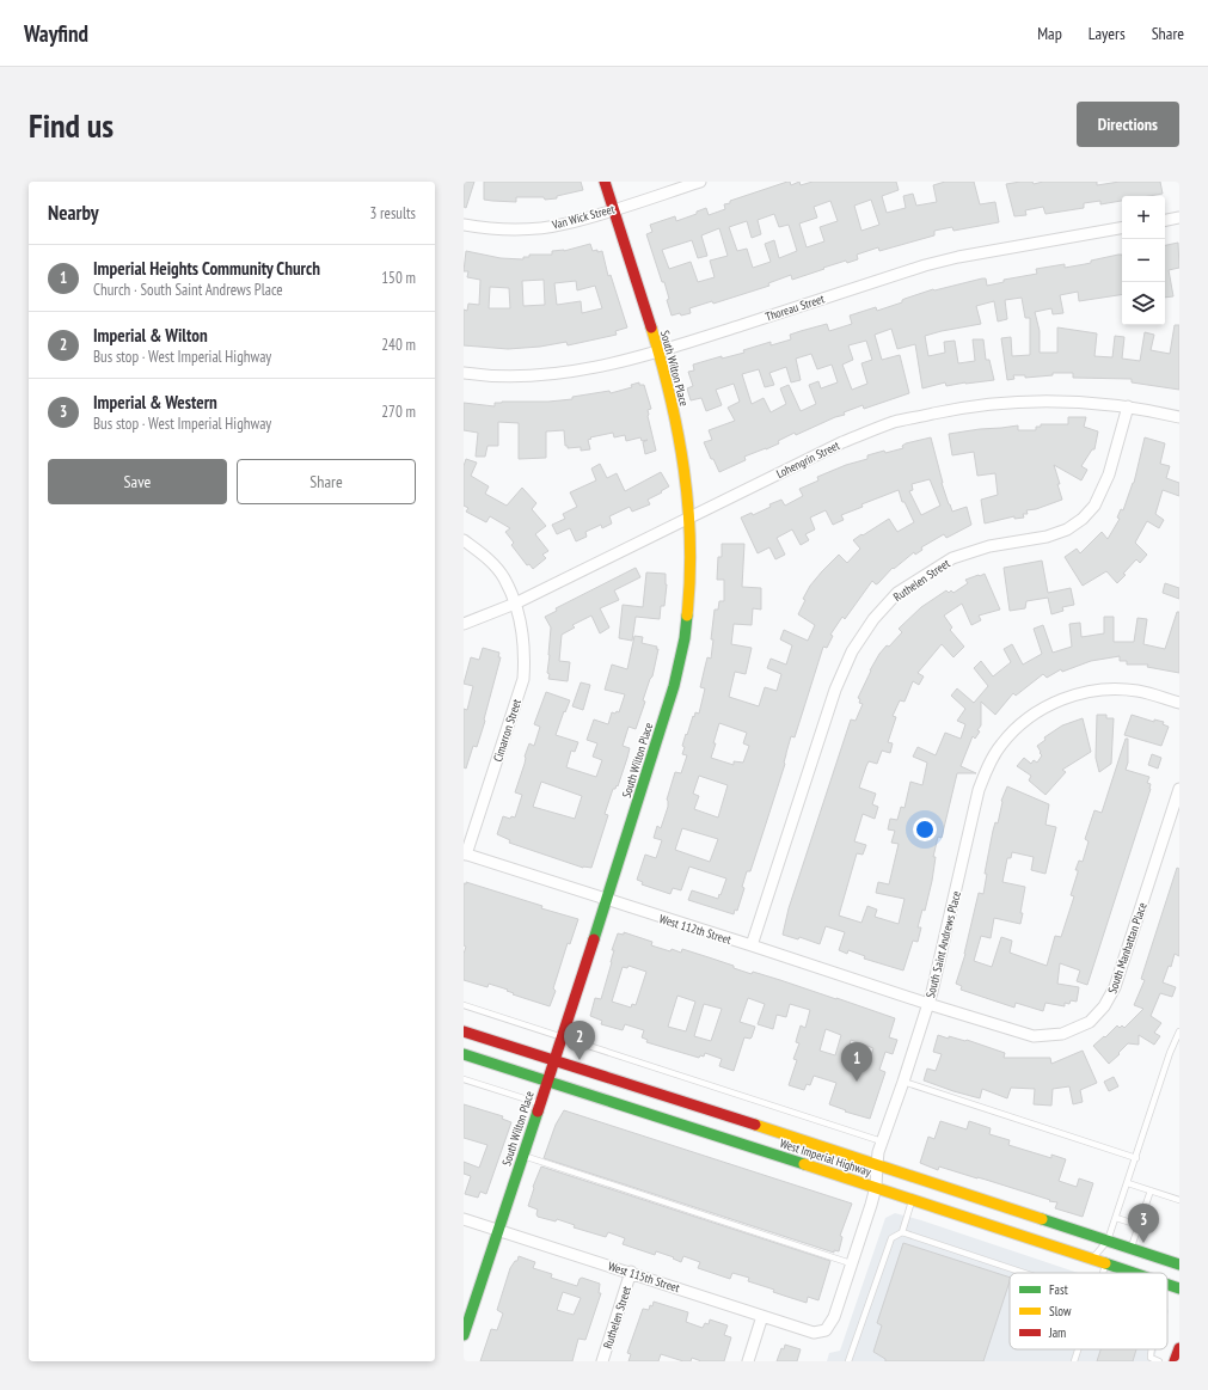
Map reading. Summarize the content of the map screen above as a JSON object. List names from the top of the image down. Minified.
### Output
{"streets":{"main road":["South Wilton Place","West Imperial Highway"],"street":["Van Wick Street","Thoreau Street","Lohengrin Street","Ruthelen Street","Cimarron Street","West 112th Street","South Saint Andrews Place","South Manhattan Place","West 115th Street"]},"crossings":[["Van Wick Street","South Wilton Place"],["Thoreau Street","South Wilton Place"],["South Wilton Place","Lohengrin Street"],["South Wilton Place","West 112th Street"],["South Wilton Place","West Imperial Highway"],["South Wilton Place","West 115th Street"],["Lohengrin Street","Ruthelen Street"],["Lohengrin Street","Cimarron Street"],["Ruthelen Street","West 112th Street"],["Ruthelen Street","West 115th Street"],["Cimarron Street","West 112th Street"],["West 112th Street","South Saint Andrews Place"],["West 112th Street","South Manhattan Place"],["South Saint Andrews Place","South Manhattan Place"],["South Saint Andrews Place","West Imperial Highway"],["South Saint Andrews Place","West 115th Street"]],"legend":["Fast","Slow","Jam"],"page":{"header":"Wayfind","nav":["Map","Layers","Share"],"buttons":["Directions",["Save","Share"]],"title":"Find us","heading":["Nearby","3 results"],"map_buttons":["+","−"],"list":[{"mark":"1","name":"Imperial Heights Community Church","note":"Church · South Saint Andrews Place","value":"150 m"},{"mark":"2","name":"Imperial & Wilton","note":"Bus stop · West Imperial Highway","value":"240 m"},{"mark":"3","name":"Imperial & Western","note":"Bus stop · West Imperial Highway","value":"270 m"}],"pins":["2","1","3"]}}
